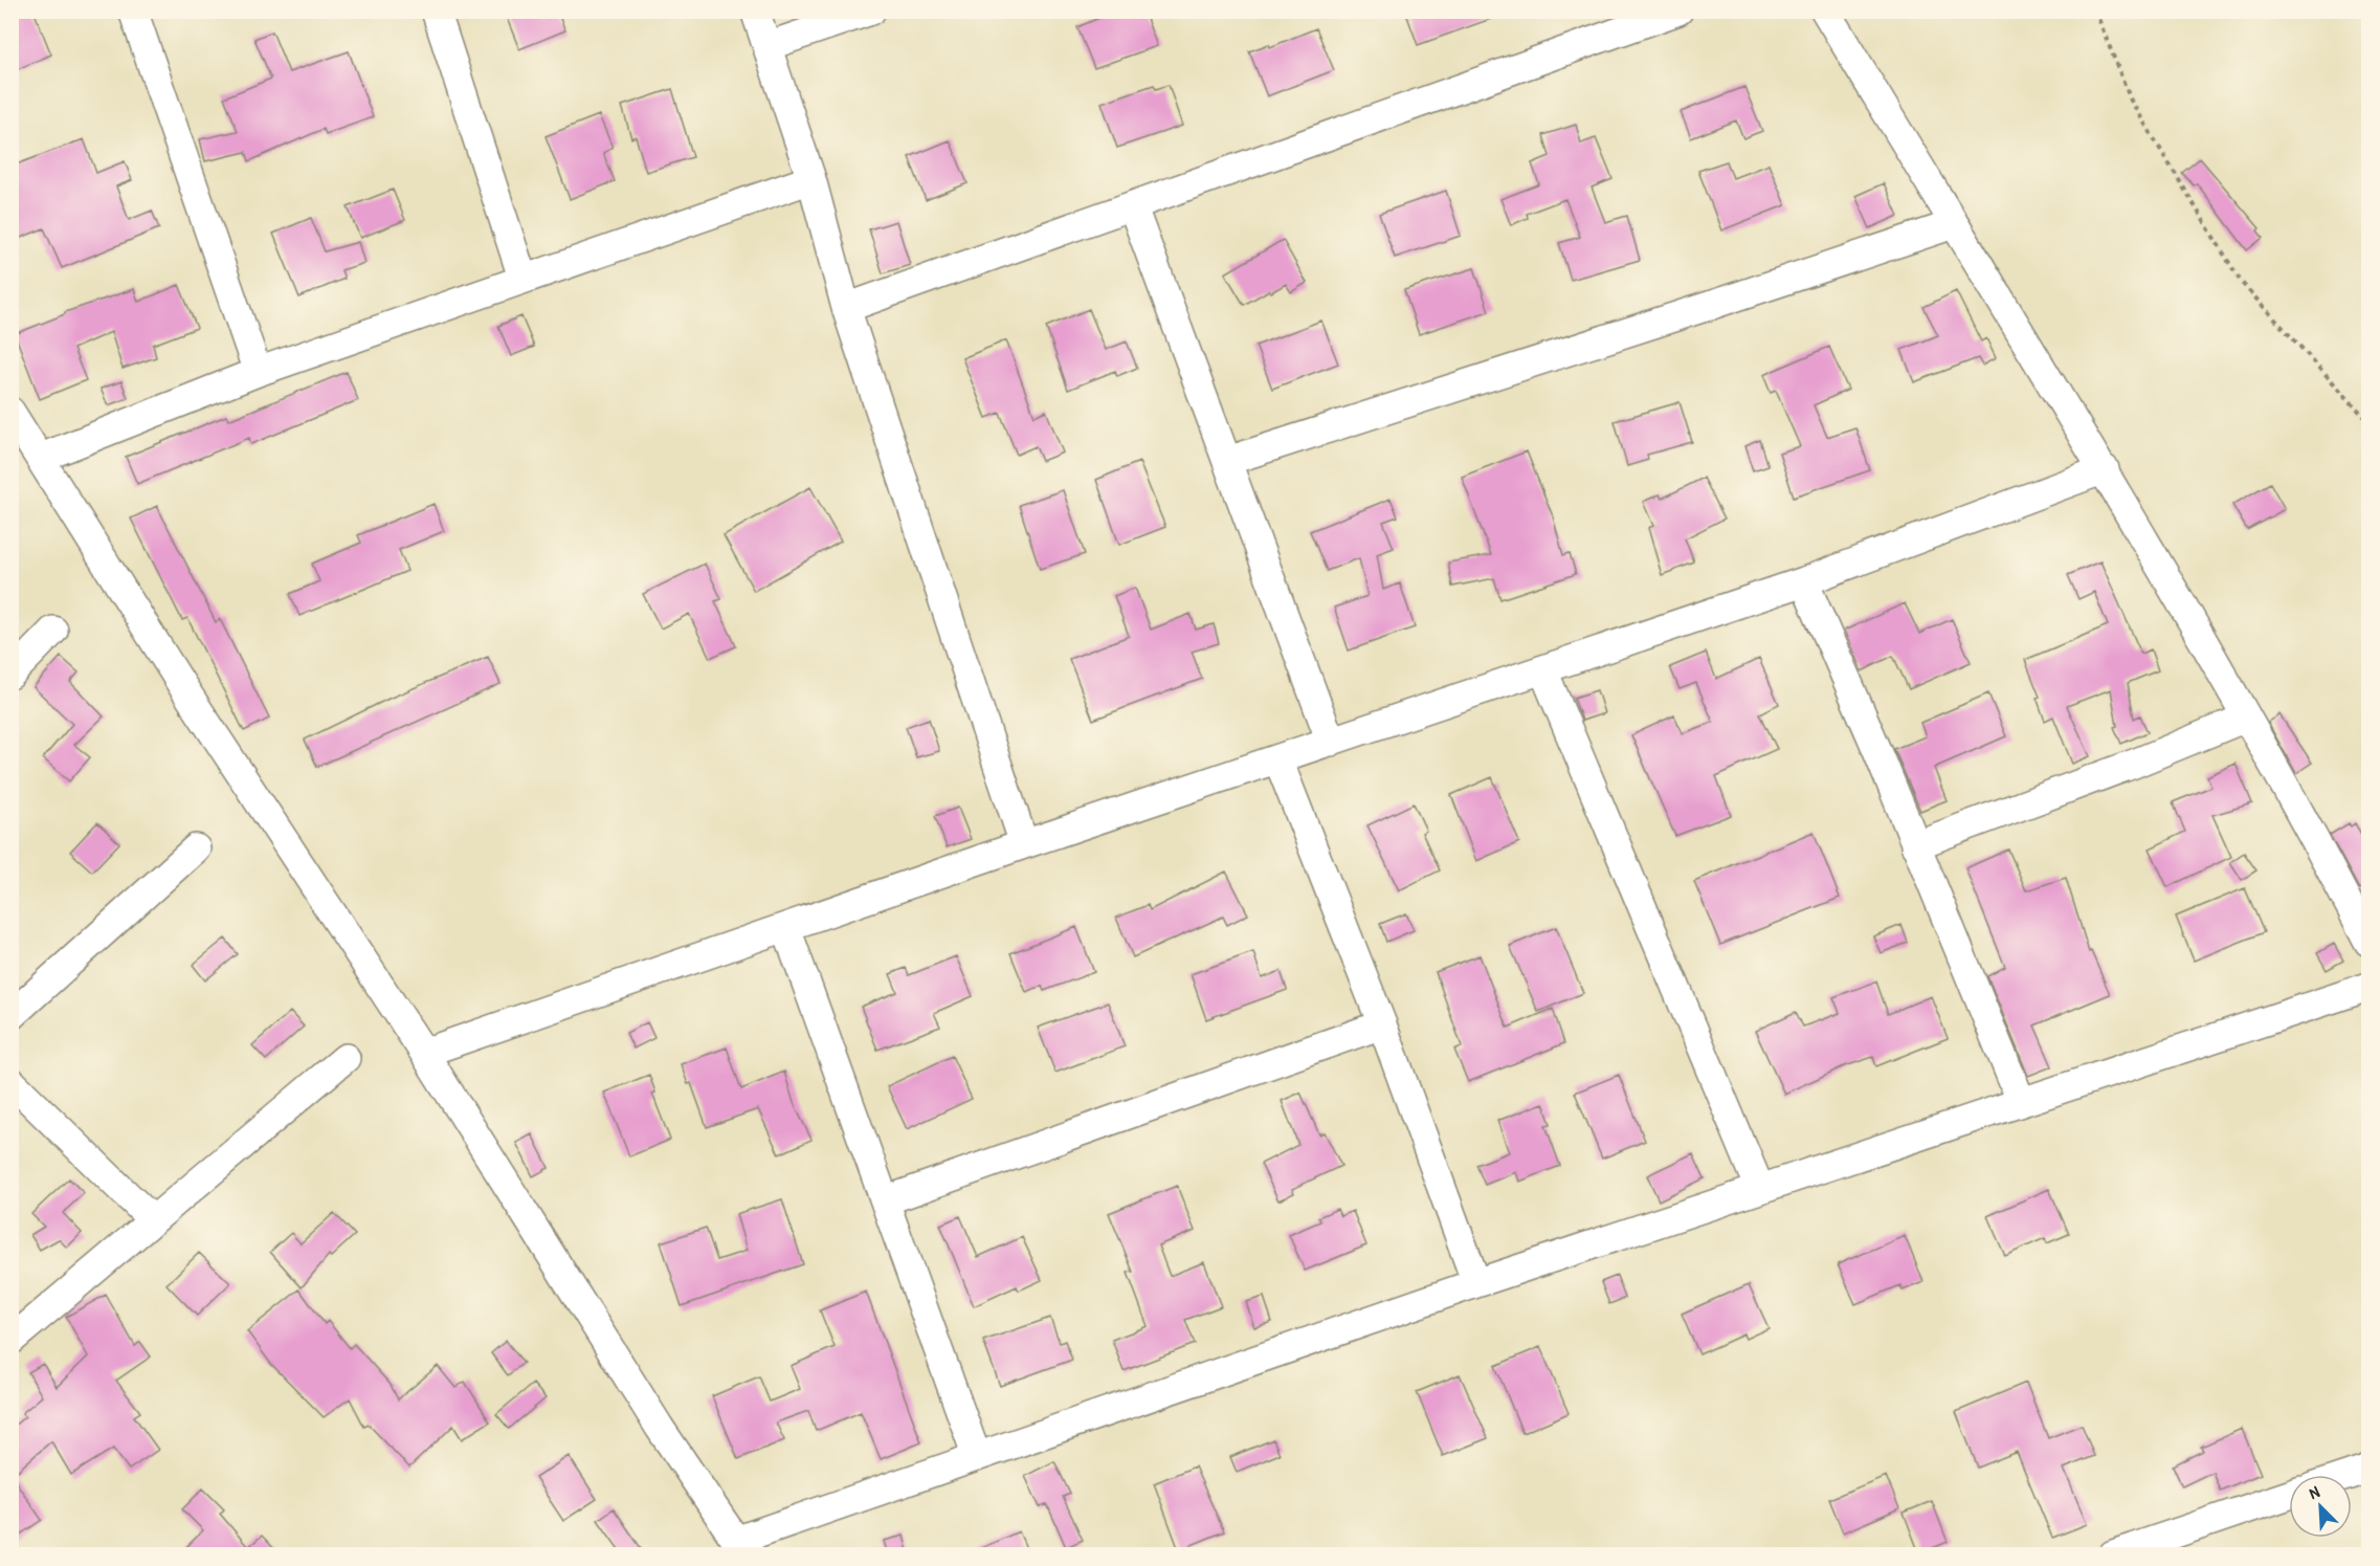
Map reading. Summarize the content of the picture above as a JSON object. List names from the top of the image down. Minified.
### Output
{"north":"top left"}
